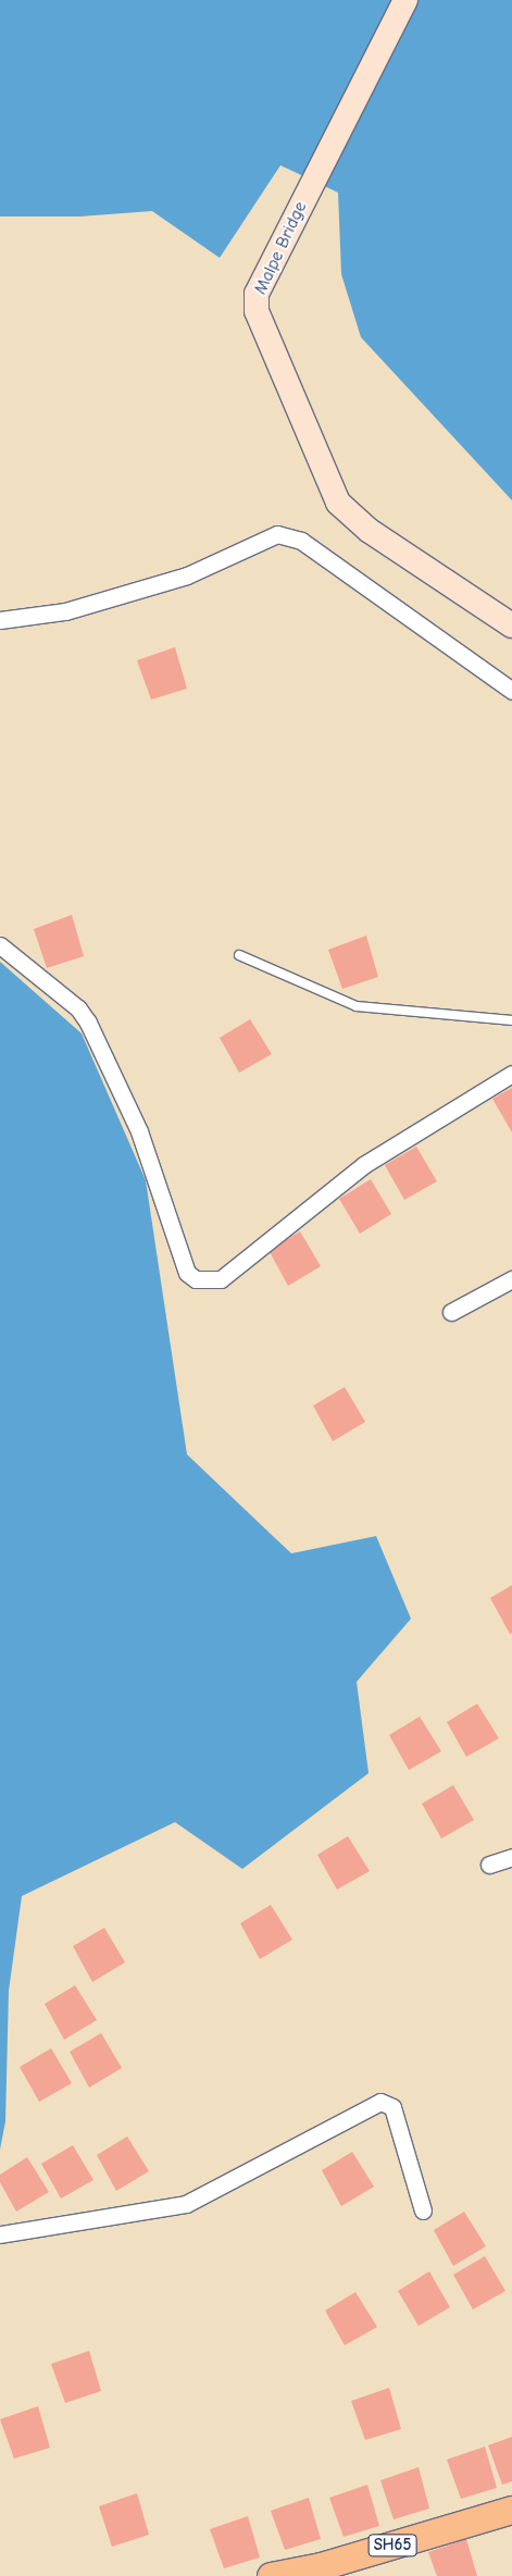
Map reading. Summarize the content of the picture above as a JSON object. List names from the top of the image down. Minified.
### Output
{"streets":{"main road":["SH65"],"street":["Malpe Bridge"]}}
